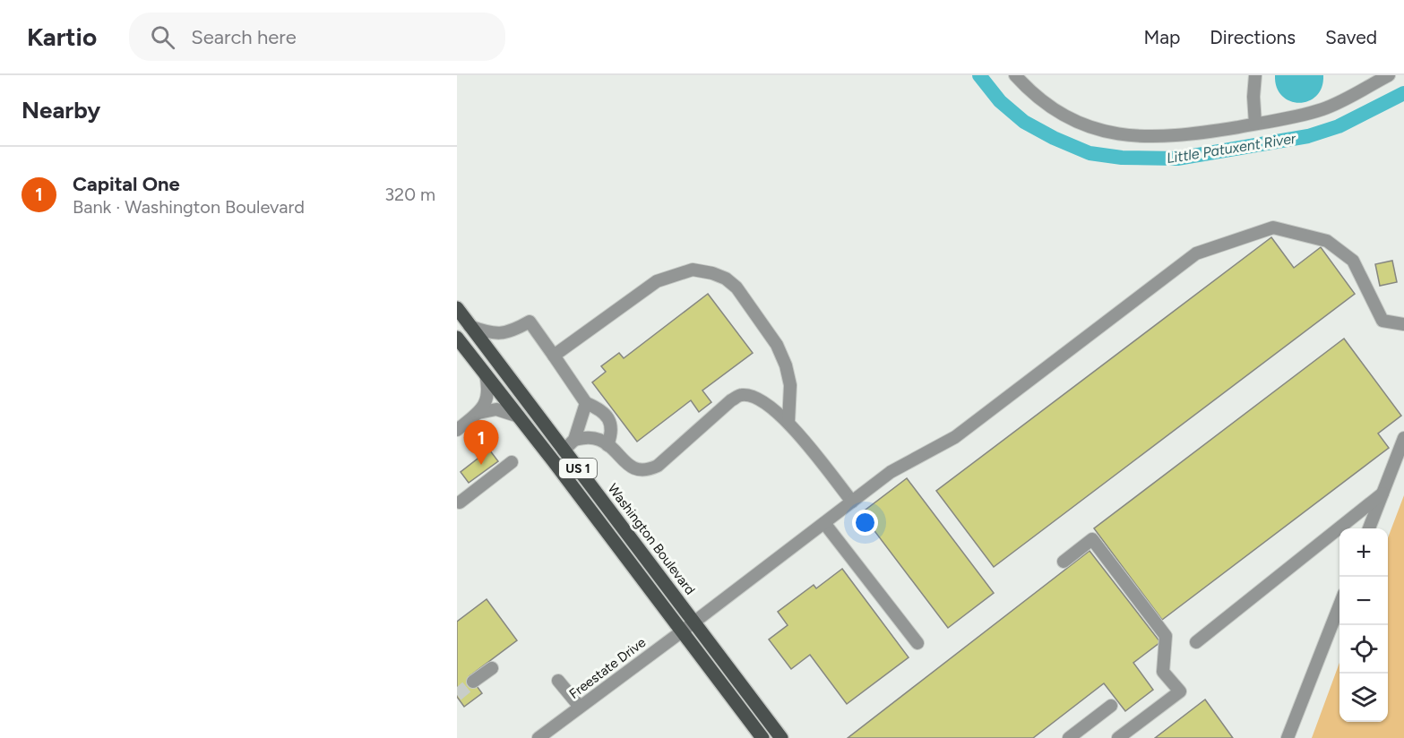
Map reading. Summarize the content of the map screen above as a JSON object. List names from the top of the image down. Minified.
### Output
{"streets":{"main road":["US 1","Washington Boulevard"],"street":["Freestate Drive"]},"crossings":[["US 1","Freestate Drive"],["Washington Boulevard","Freestate Drive"]],"water":["Little Patuxent River"],"page":{"header":"Kartio","search":"Search here","nav":["Map","Directions","Saved"],"heading":"Nearby","list":[{"mark":"1","name":"Capital One","note":"Bank · Washington Boulevard","value":"320 m"}],"pins":"1","map_buttons":["+","−"]}}
